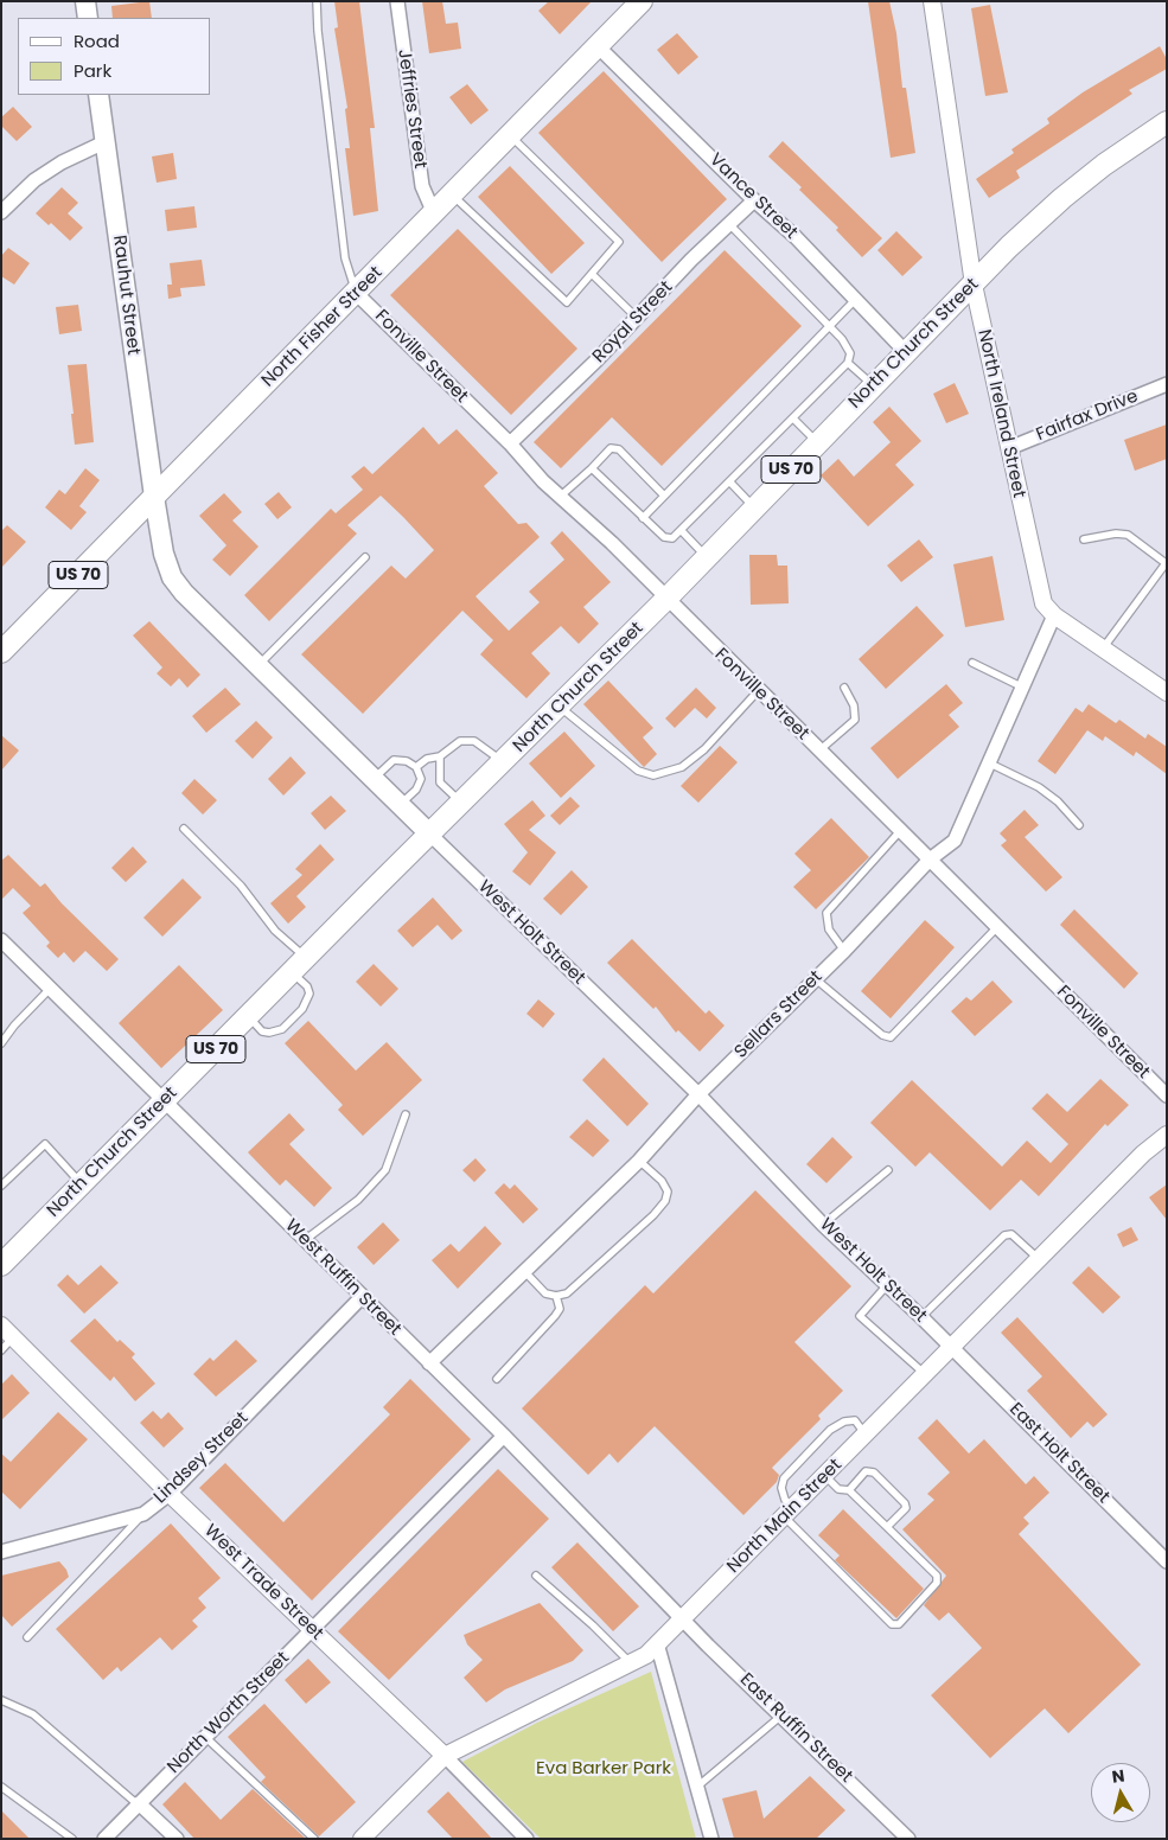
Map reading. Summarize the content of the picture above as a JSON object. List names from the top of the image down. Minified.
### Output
{"streets":{"main road":["Rauhut Street","North Fisher Street","North Church Street","US 70","West Holt Street"],"street":["Jeffries Street","Vance Street","Royal Street","Fonville Street","North Ireland Street","Fairfax Drive","Sellars Street","West Ruffin Street","East Holt Street","Lindsey Street","North Main Street","West Trade Street","North Worth Street","East Ruffin Street"]},"crossings":[["Jeffries Street","North Fisher Street"],["Vance Street","Royal Street"],["Vance Street","North Fisher Street"],["Vance Street","North Church Street"],["Rauhut Street","North Fisher Street"],["Rauhut Street","West Holt Street"],["Royal Street","Fonville Street"],["North Fisher Street","Fonville Street"],["North Fisher Street","West Holt Street"],["North Church Street","Fonville Street"],["North Church Street","North Ireland Street"],["North Church Street","West Holt Street"],["North Church Street","West Ruffin Street"],["Fonville Street","Sellars Street"],["North Ireland Street","Fairfax Drive"],["North Ireland Street","Sellars Street"],["West Holt Street","Sellars Street"],["West Holt Street","East Holt Street"],["West Holt Street","North Main Street"],["Sellars Street","West Ruffin Street"],["West Ruffin Street","Lindsey Street"],["West Ruffin Street","North Main Street"],["West Ruffin Street","North Worth Street"],["West Ruffin Street","East Ruffin Street"],["East Holt Street","North Main Street"],["Lindsey Street","West Trade Street"],["North Main Street","West Trade Street"],["North Main Street","East Ruffin Street"],["West Trade Street","North Worth Street"]],"parks":["Eva Barker Park"],"legend":["Road","Park"],"north":"top"}
